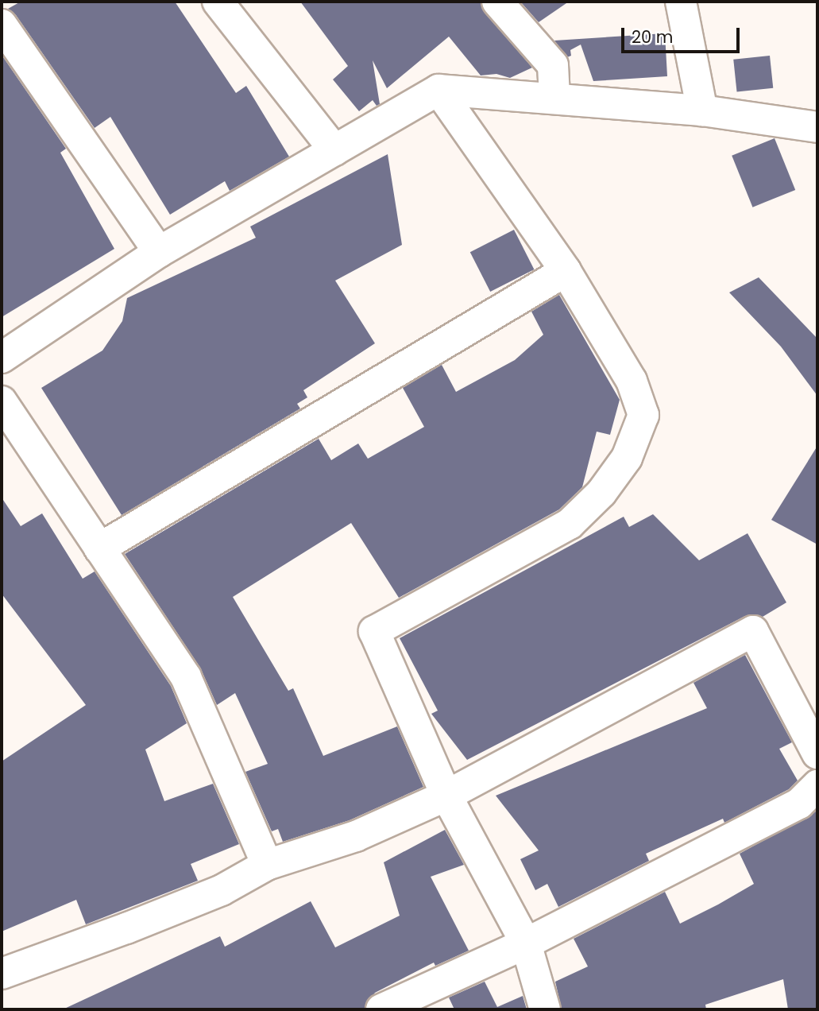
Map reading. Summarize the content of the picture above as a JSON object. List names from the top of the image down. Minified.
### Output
{"scale_bar":"20 m"}
